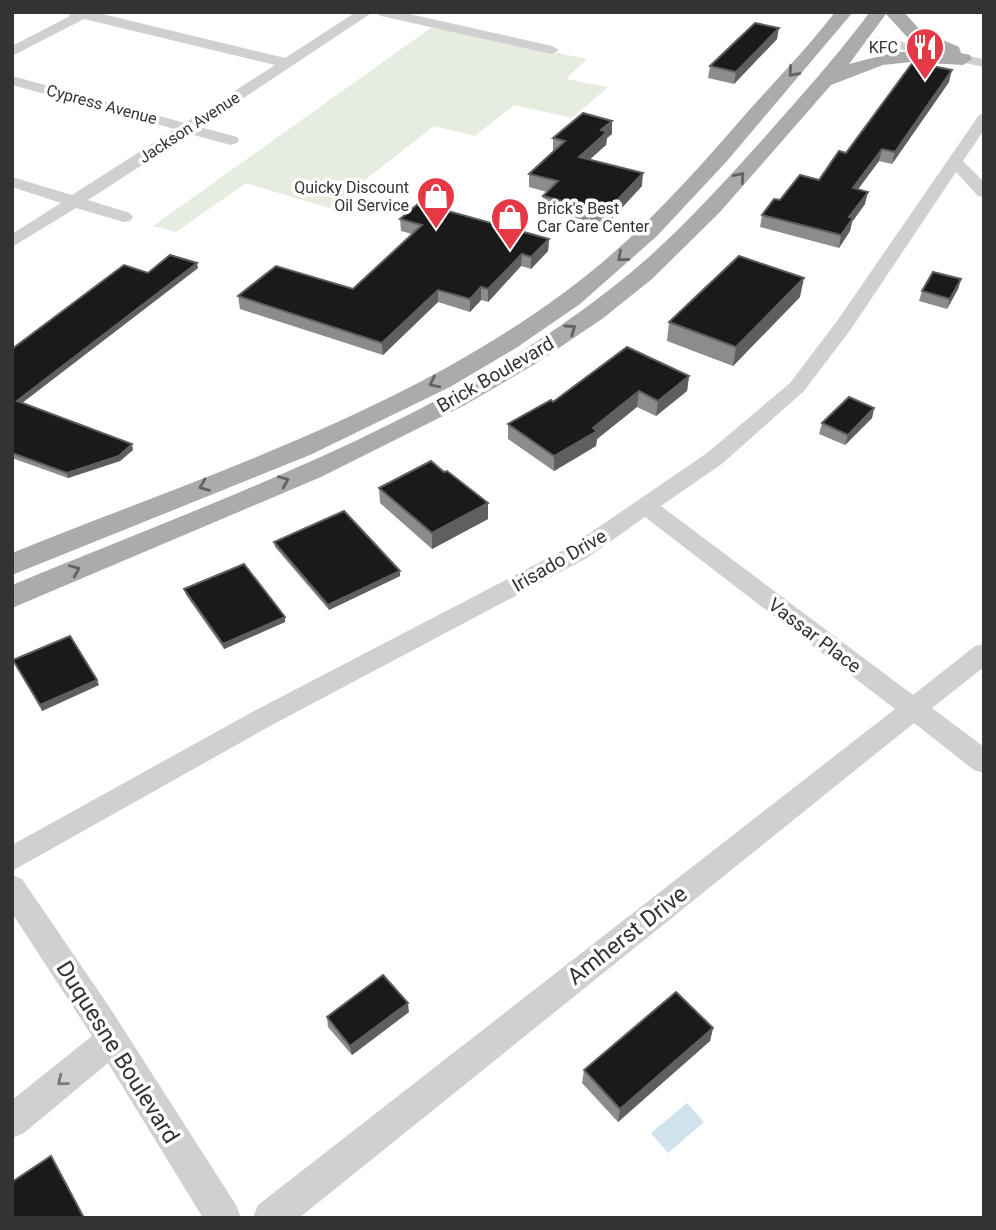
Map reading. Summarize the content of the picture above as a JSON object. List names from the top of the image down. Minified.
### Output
{"streets":{"main road":["Brick Boulevard"],"street":["Cypress Avenue","Jackson Avenue","Irisado Drive","Vassar Place","Amherst Drive","Duquesne Boulevard"]},"crossings":[["Cypress Avenue","Jackson Avenue"],["Irisado Drive","Vassar Place"],["Vassar Place","Amherst Drive"]],"places":{"restaurant":["KFC"],"shop":["Quicky Discount Oil Service","Brick's Best Car Care Center"]}}
